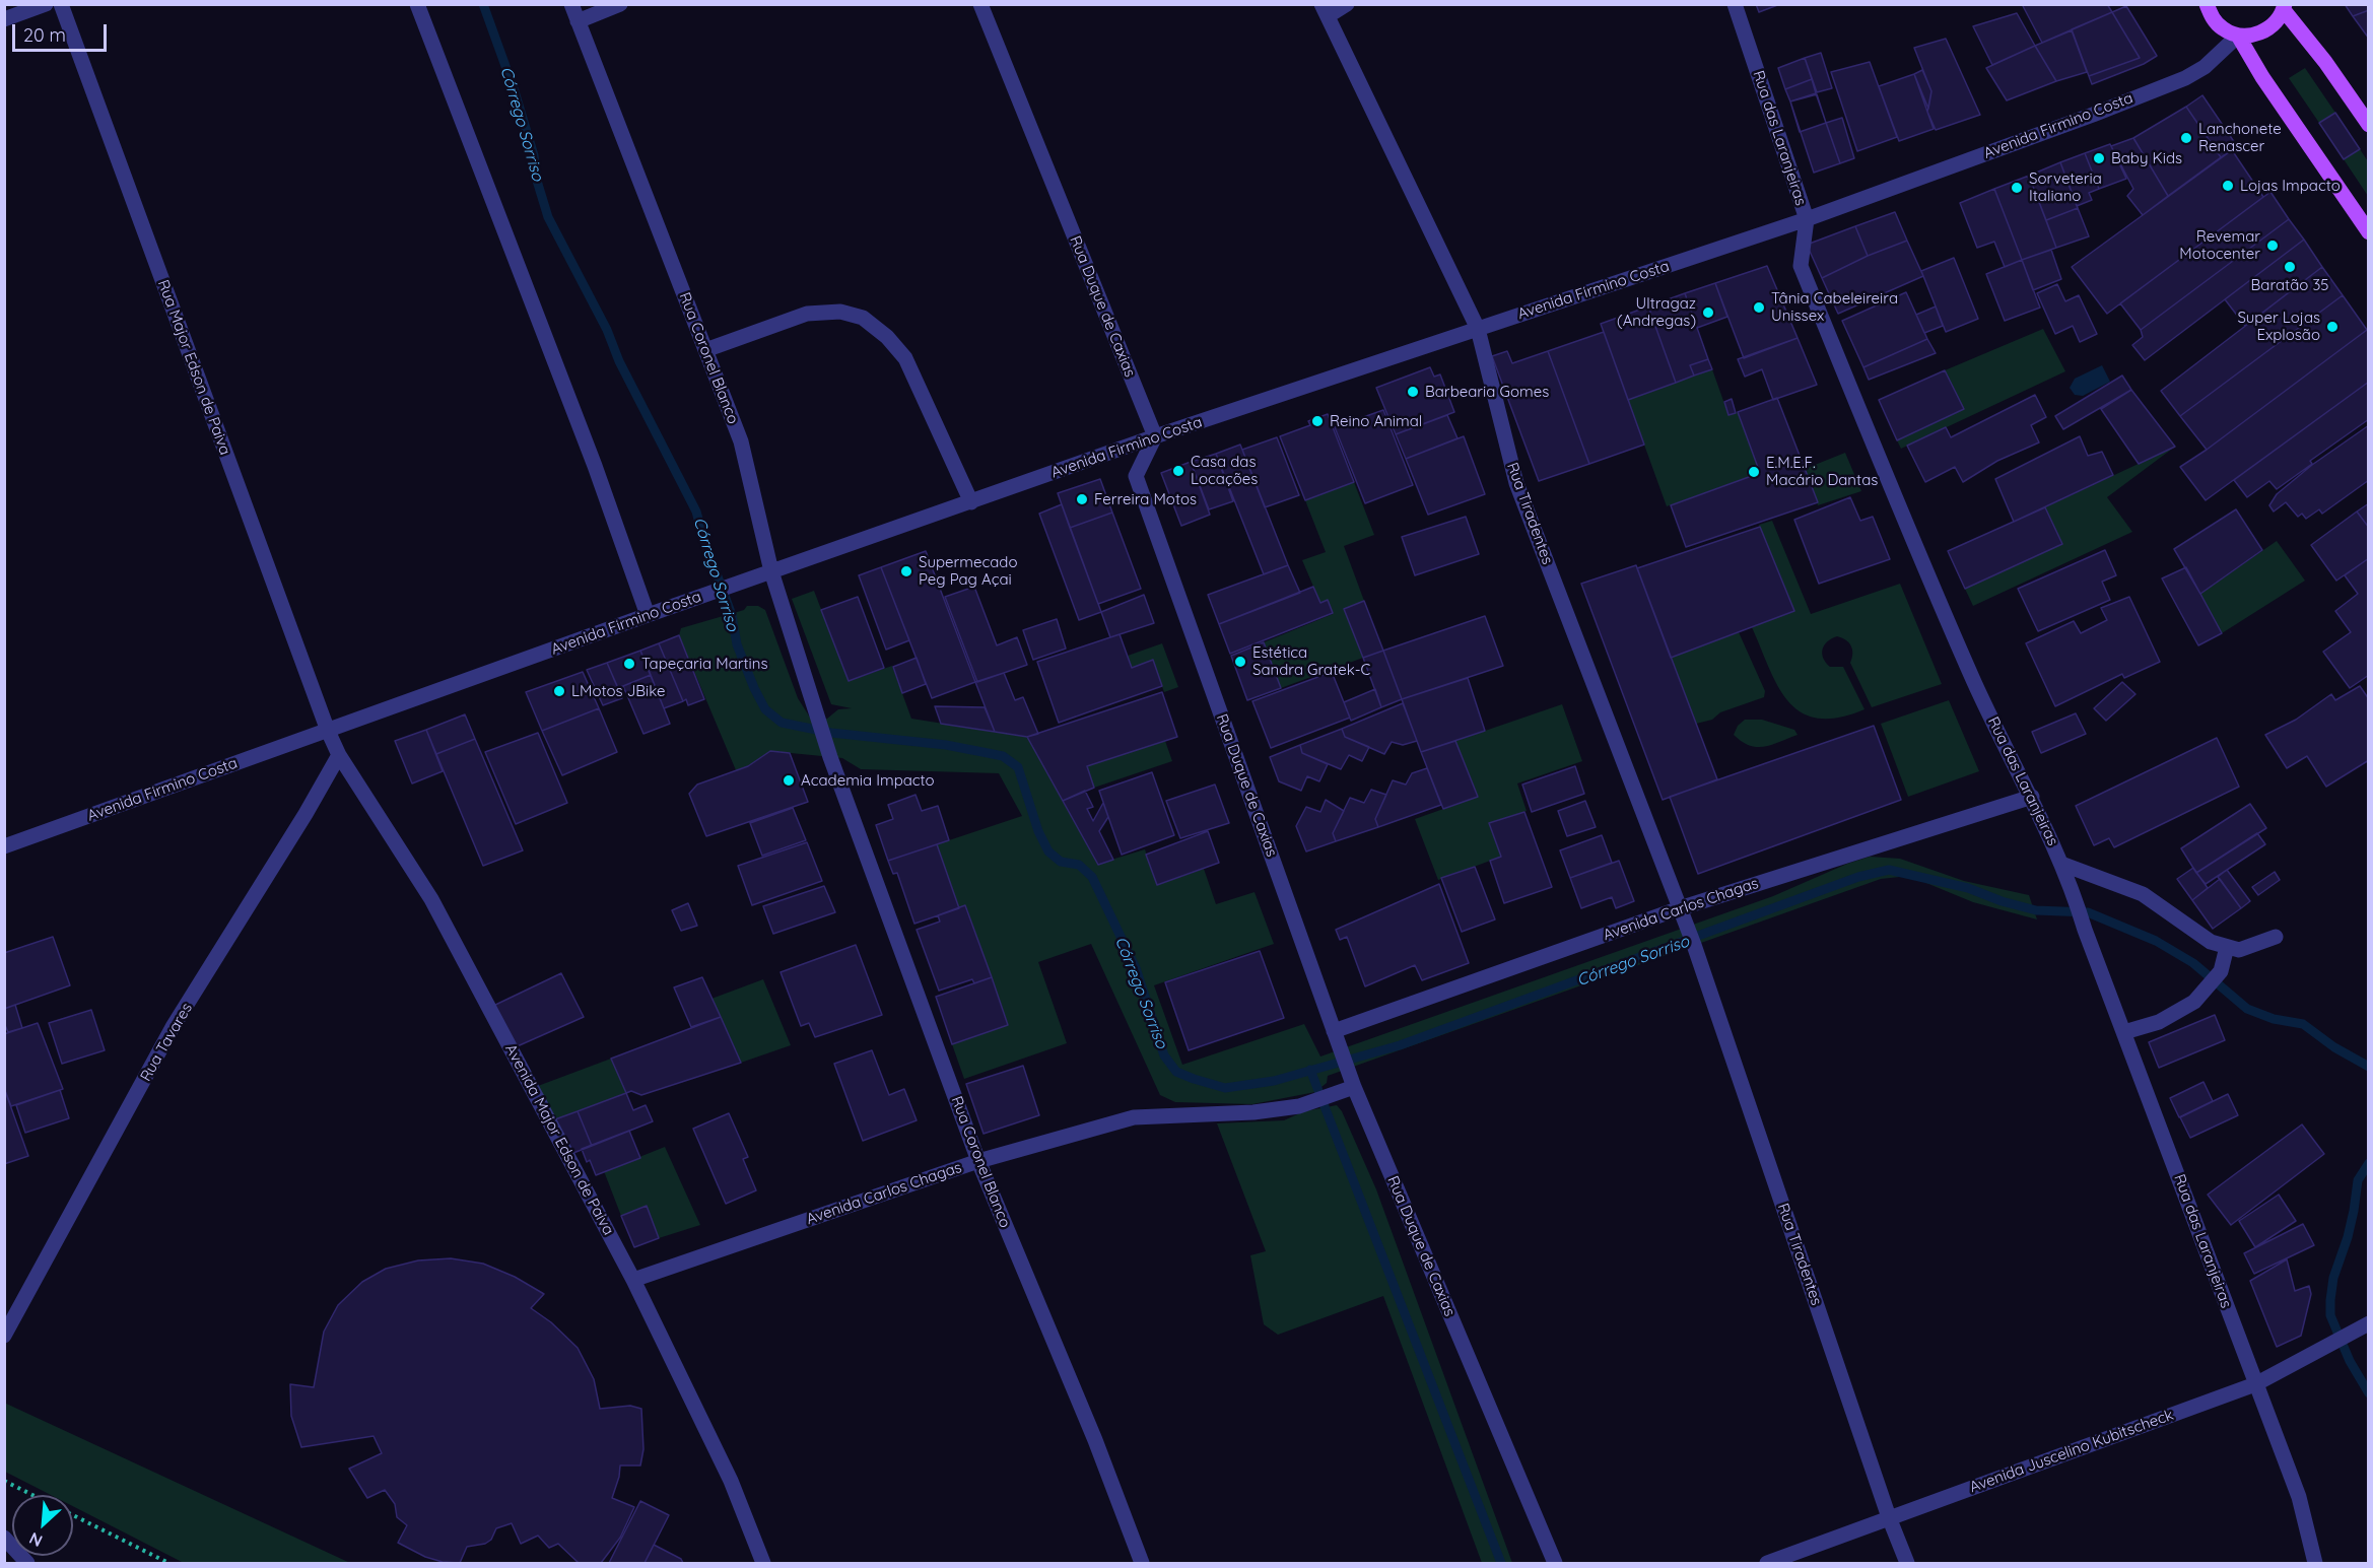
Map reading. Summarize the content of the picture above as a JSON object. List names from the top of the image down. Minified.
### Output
{"streets":{"street":["Avenida Firmino Costa","Rua das Laranjeiras","Rua Duque de Caxias","Rua Coronel Blanco","Rua Major Edson de Paiva","Rua Tiradentes","Avenida Carlos Chagas","Rua Tavares","Avenida Major Edson de Paiva","Avenida Juscelino Kubitscheck"]},"crossings":[["Avenida Firmino Costa","Rua das Laranjeiras"],["Avenida Firmino Costa","Rua Duque de Caxias"],["Avenida Firmino Costa","Rua Coronel Blanco"],["Avenida Firmino Costa","Rua Major Edson de Paiva"],["Avenida Firmino Costa","Rua Tiradentes"],["Avenida Firmino Costa","Avenida Major Edson de Paiva"],["Rua das Laranjeiras","Avenida Carlos Chagas"],["Rua das Laranjeiras","Avenida Juscelino Kubitscheck"],["Rua Duque de Caxias","Avenida Carlos Chagas"],["Rua Coronel Blanco","Avenida Carlos Chagas"],["Rua Major Edson de Paiva","Avenida Major Edson de Paiva"],["Rua Tiradentes","Avenida Carlos Chagas"],["Rua Tiradentes","Avenida Juscelino Kubitscheck"],["Avenida Carlos Chagas","Avenida Major Edson de Paiva"],["Rua Tavares","Avenida Major Edson de Paiva"]],"water":["Córrego Sorriso"],"places":["Lanchonete Renascer","Baby Kids","Lojas Impacto","Sorveteria Italiano","Revemar Motocenter","Baratão 35","Tânia Cabeleireira Unissex","Ultragaz (Andregas)","Super Lojas Explosão","Barbearia Gomes","Reino Animal","Casa das Locações","E.M.E.F. Macário Dantas","Ferreira Motos","Supermecado Peg Pag Açai","Estética Sandra Gratek-C","Tapeçaria Martins","LMotos JBike","Academia Impacto"],"scale_bar":"20 m","north":"bottom left"}
